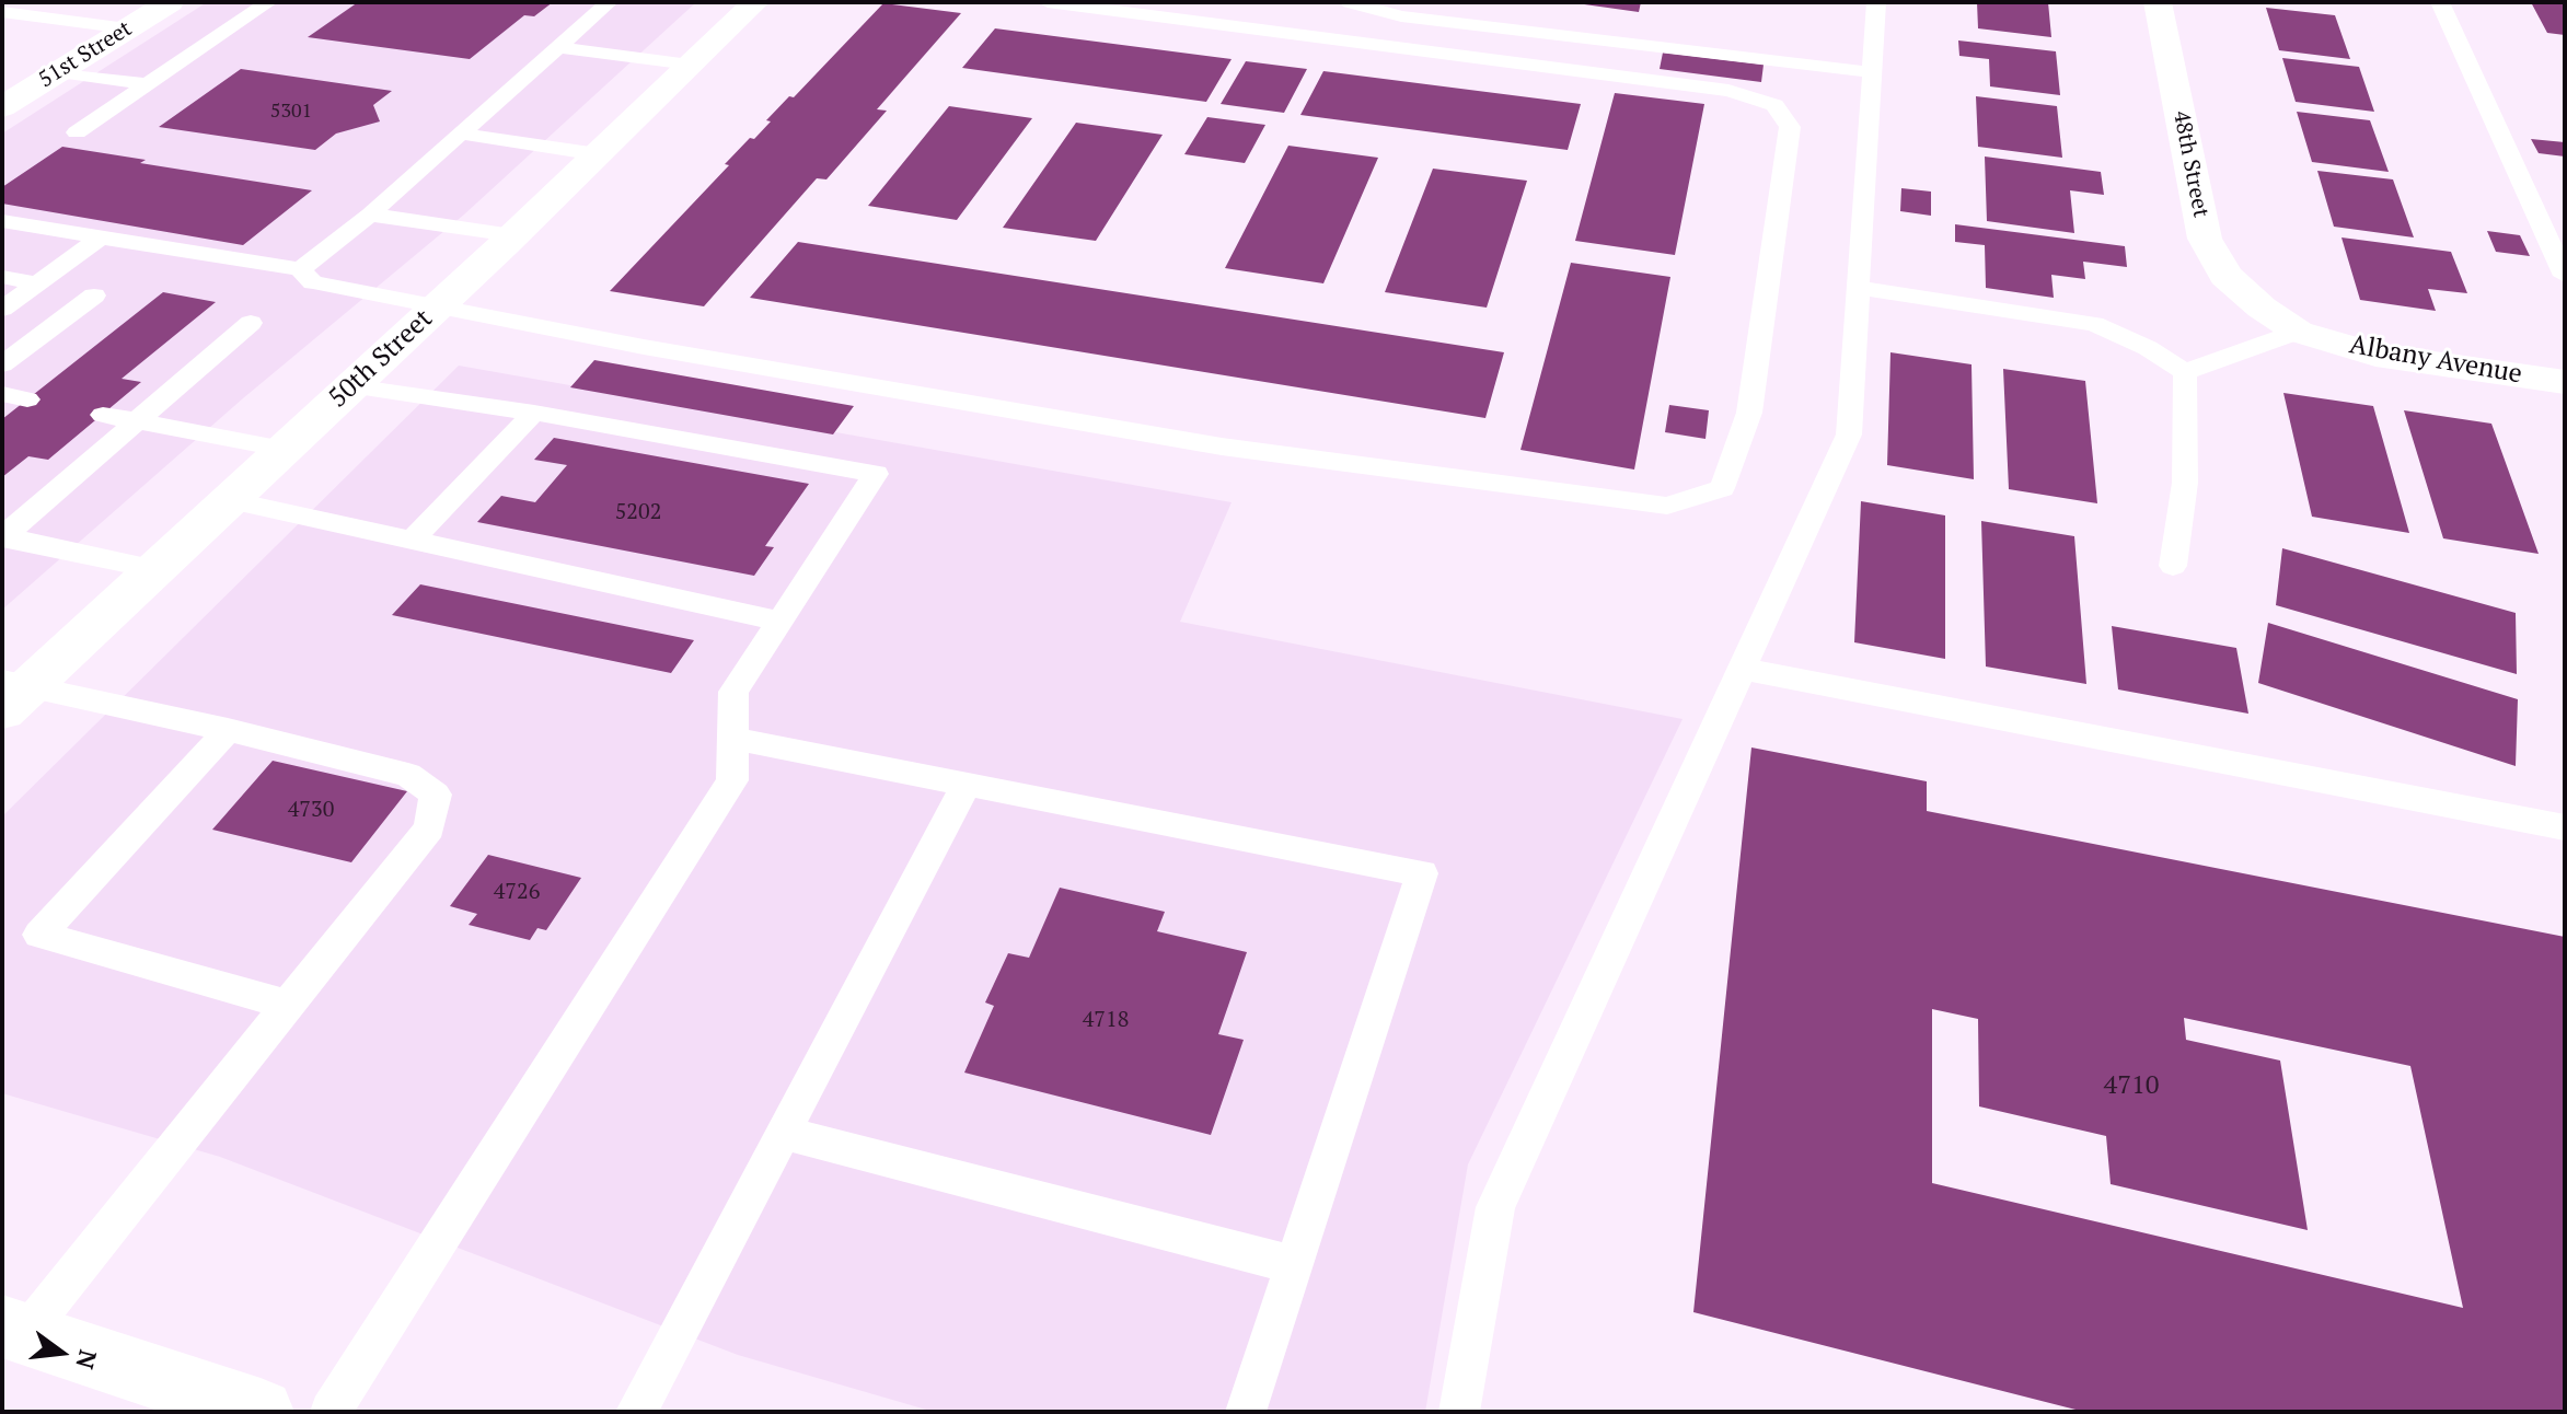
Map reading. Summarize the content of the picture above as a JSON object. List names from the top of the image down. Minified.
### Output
{"streets":{"main road":["51st Street","48th Street","50th Street","Albany Avenue"]},"crossings":[["48th Street","Albany Avenue"]],"house_numbers":["5301","5202","4730","4726","4718","4710"],"north":"right"}
